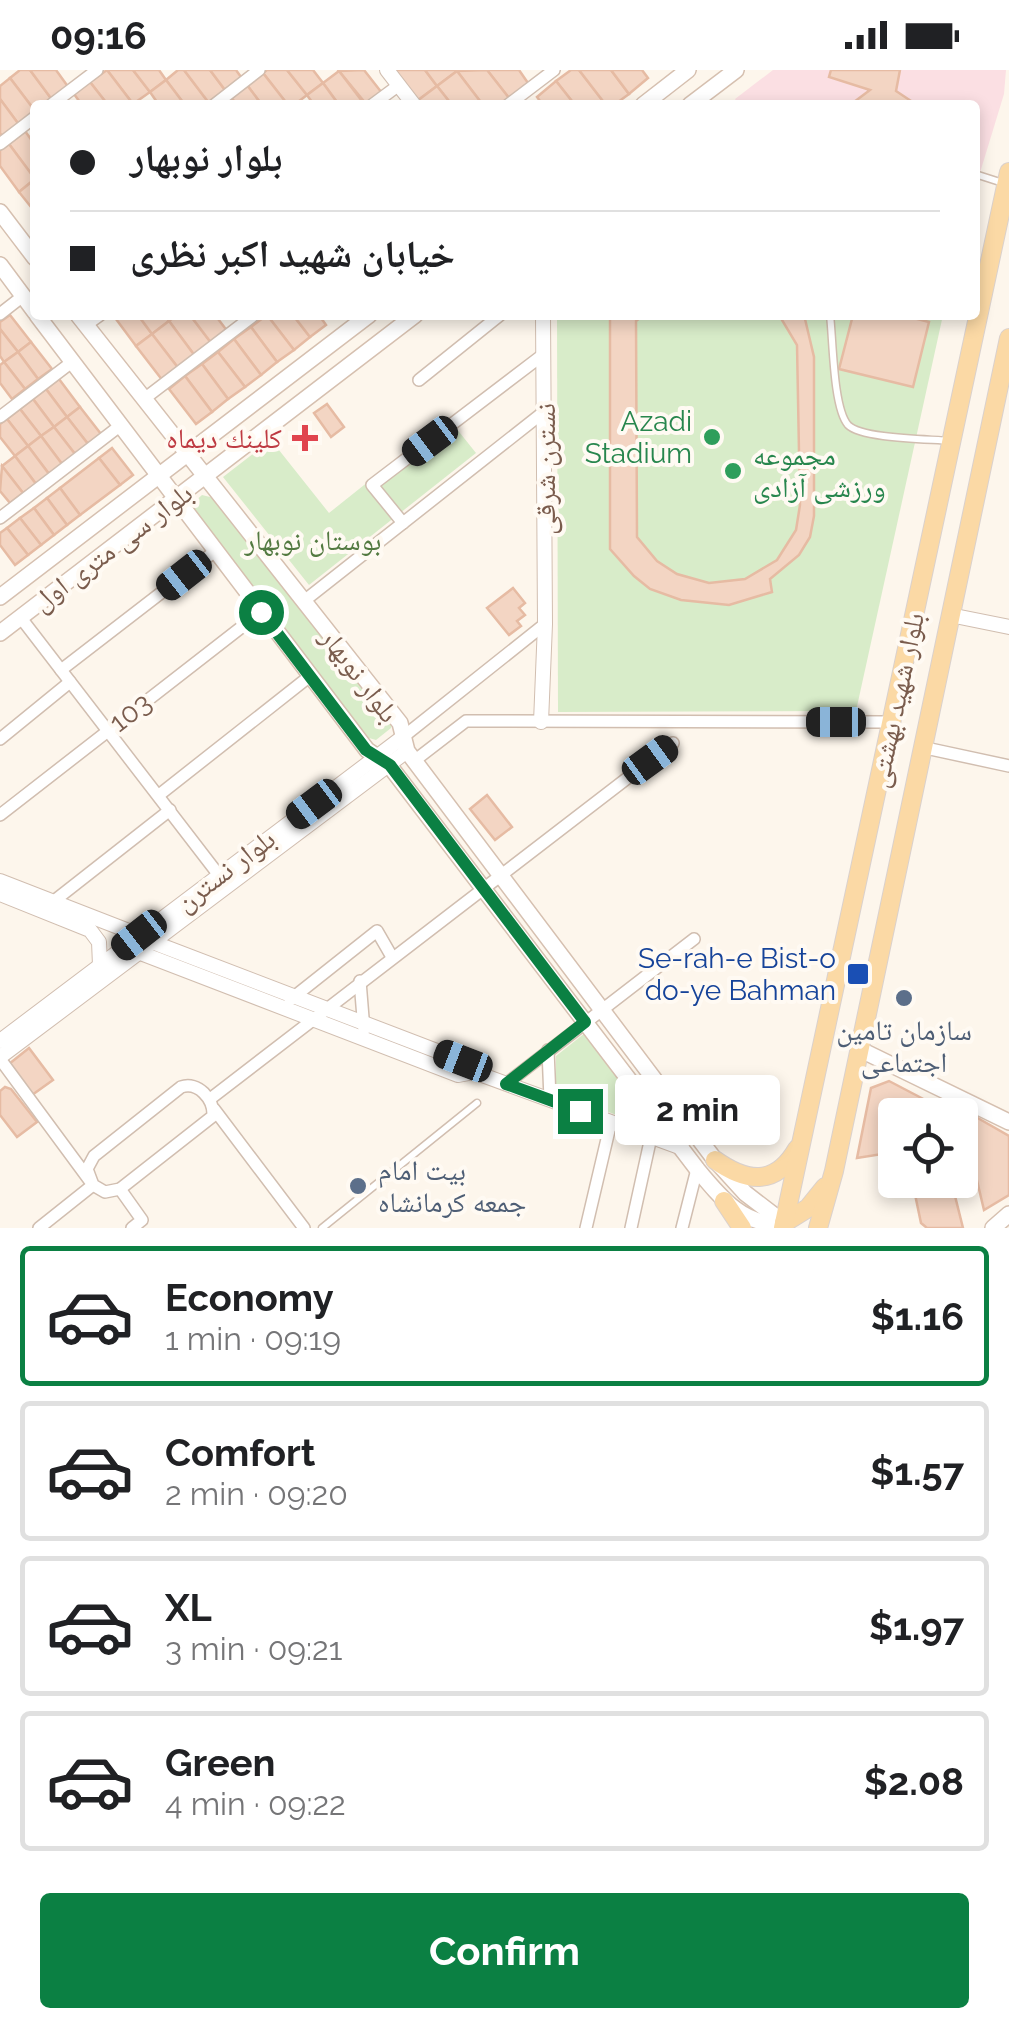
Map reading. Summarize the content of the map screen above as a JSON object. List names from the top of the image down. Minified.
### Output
{"streets":{"main road":["بلوار سی متری اول","بلوار نوبهار","بلوار شهید بهشتی"],"street":["نسترن شرقی","103","بلوار نسترن"]},"crossings":[["بلوار سی متری اول","بلوار نوبهار"],["بلوار نوبهار","بلوار شهید بهشتی"],["بلوار نوبهار","103"],["بلوار نوبهار","بلوار نسترن"]],"parks":["بوستان نوبهار"],"places":{"other":["Azadi Stadium","مجموعه ورزشی آزادی","سازمان تامین اجتماعی","بیت امام جمعه کرمانشاه"],"health":["كلينك ديماه"],"transit":["Se-rah-e Bist-o do-ye Bahman"]},"page":{"status":"09:16","banner":["بلوار نوبهار","خیابان شهید اکبر نظری"],"bubble":"2 min","list":[{"name":"Economy","note":"1 min · 09:19","value":"$1.16"},{"name":"Comfort","note":"2 min · 09:20","value":"$1.57"},{"name":"XL","note":"3 min · 09:21","value":"$1.97"},{"name":"Green","note":"4 min · 09:22","value":"$2.08"}],"buttons":"Confirm"}}
